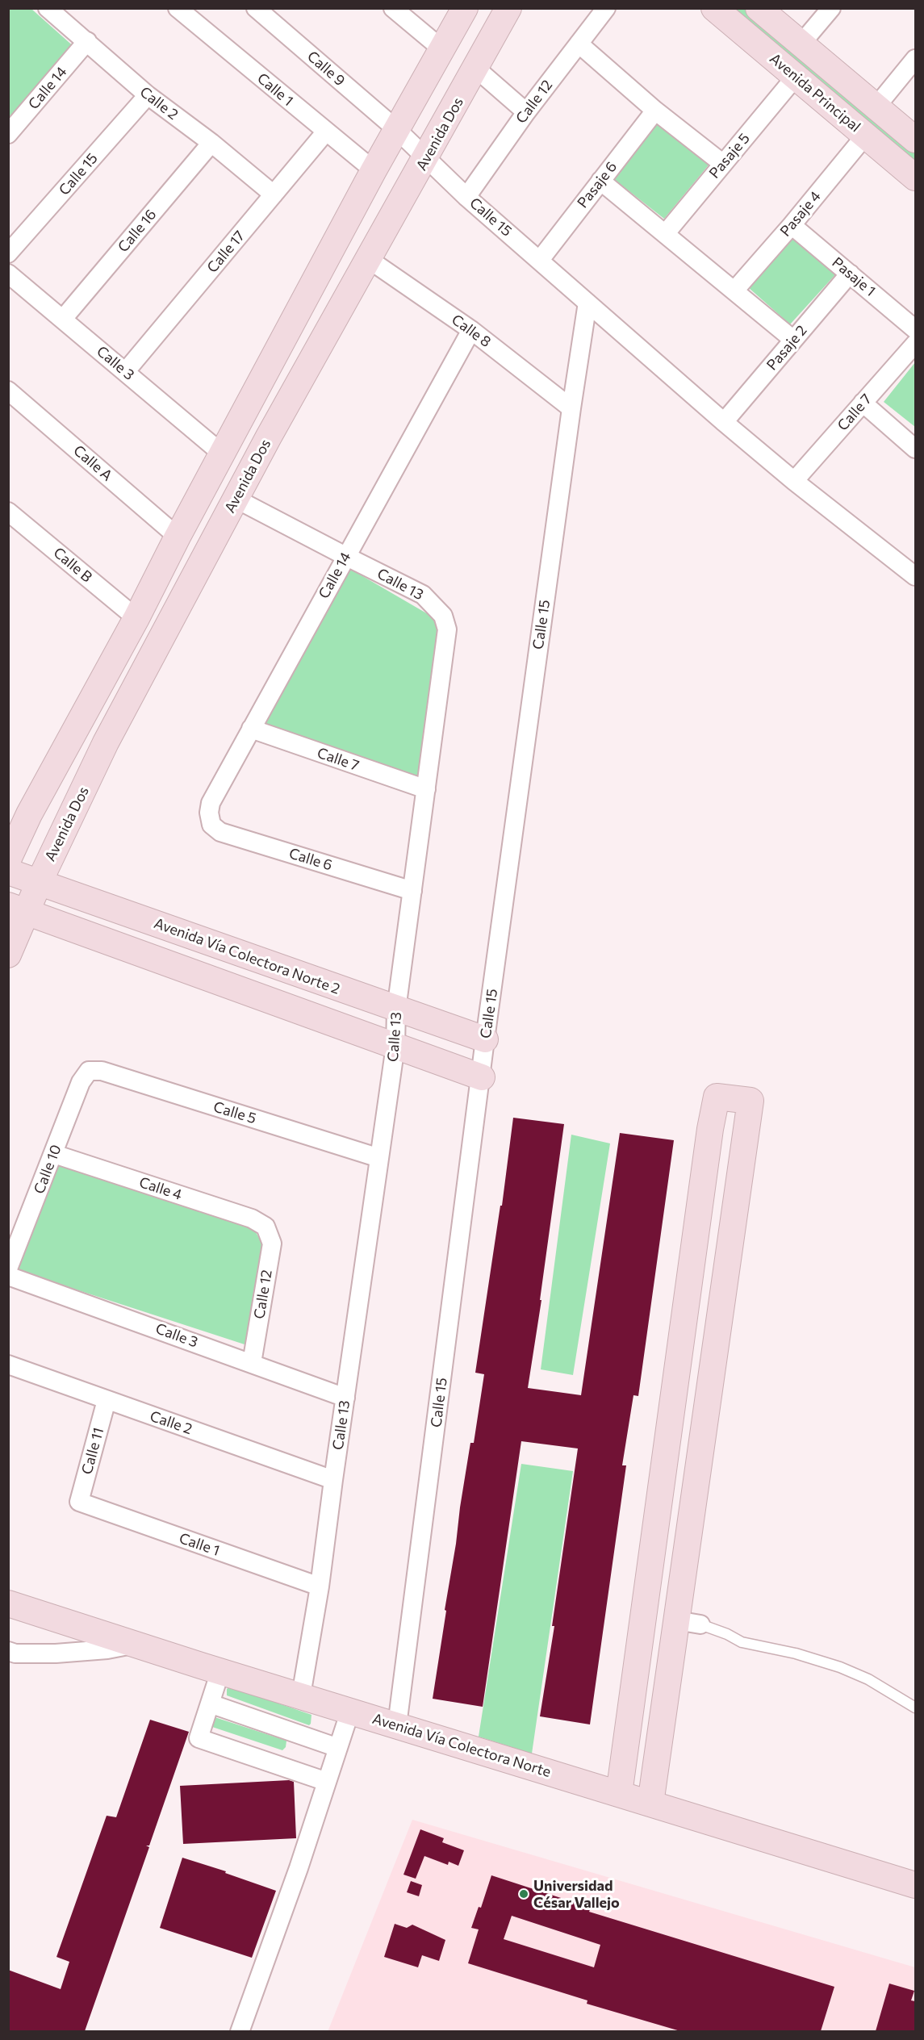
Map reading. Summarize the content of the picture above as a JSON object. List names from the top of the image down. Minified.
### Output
{"streets":{"street":["Calle 9","Calle 14","Calle 1","Avenida Principal","Calle 12","Calle 2","Avenida Dos","Pasaje 5","Calle 15","Pasaje 6","Pasaje 4","Calle 16","Calle 17","Pasaje 1","Calle 8","Pasaje 2","Calle 3","Calle 7","Calle A","Calle B","Calle 13","Calle 6","Avenida Vía Colectora Norte 2","Calle 5","Calle 10","Calle 4","Calle 11","Avenida Vía Colectora Norte"]},"crossings":[["Calle 9","Calle 15"],["Calle 14","Calle 2"],["Calle 14","Calle 8"],["Calle 14","Calle 7"],["Calle 14","Calle 13"],["Calle 14","Calle 6"],["Calle 1","Calle 17"],["Calle 1","Calle 13"],["Calle 1","Calle 11"],["Avenida Principal","Pasaje 5"],["Avenida Principal","Pasaje 4"],["Calle 12","Calle 15"],["Calle 12","Calle 3"],["Calle 12","Calle 4"],["Calle 2","Calle 15"],["Calle 2","Calle 16"],["Calle 2","Calle 17"],["Calle 2","Calle 13"],["Calle 2","Calle 11"],["Avenida Dos","Calle 15"],["Avenida Dos","Calle 8"],["Avenida Dos","Calle 13"],["Avenida Dos","Avenida Vía Colectora Norte 2"],["Calle 15","Pasaje 6"],["Calle 15","Calle 8"],["Calle 15","Pasaje 2"],["Calle 15","Calle 7"],["Calle 15","Avenida Vía Colectora Norte 2"],["Calle 15","Avenida Vía Colectora Norte"],["Pasaje 4","Pasaje 1"],["Calle 16","Calle 3"],["Calle 17","Calle 3"],["Pasaje 1","Pasaje 2"],["Calle 3","Calle 13"],["Calle 7","Calle 13"],["Calle 13","Calle 6"],["Calle 13","Avenida Vía Colectora Norte 2"],["Calle 13","Calle 5"],["Calle 13","Avenida Vía Colectora Norte"],["Calle 5","Calle 10"],["Calle 10","Calle 4"]],"places":["Universidad César Vallejo"]}
